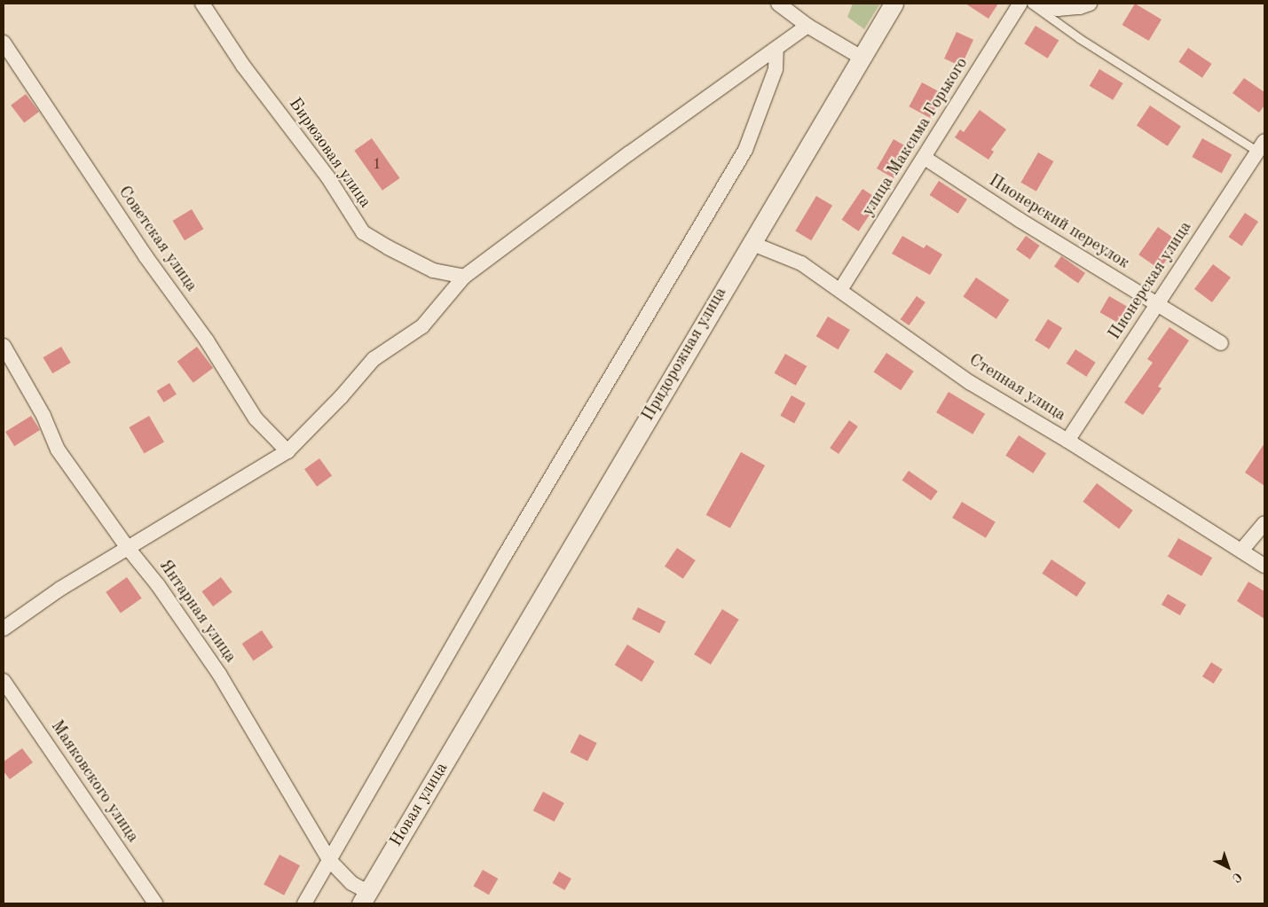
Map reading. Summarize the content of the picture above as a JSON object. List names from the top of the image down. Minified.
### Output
{"streets":{"street":["улица Максима Горького","Бирюзовая улица","Пионерский переулок","Советская улица","Пионерская улица","Придорожная улица","Степная улица","Янтарная улица","Маяковского улица","Новая улица"]},"crossings":[["улица Максима Горького","Пионерский переулок"],["улица Максима Горького","Степная улица"],["Пионерский переулок","Пионерская улица"],["Пионерская улица","Степная улица"],["Придорожная улица","Степная улица"],["Придорожная улица","Новая улица"],["Янтарная улица","Новая улица"]],"house_numbers":["1"],"north":"bottom right"}
